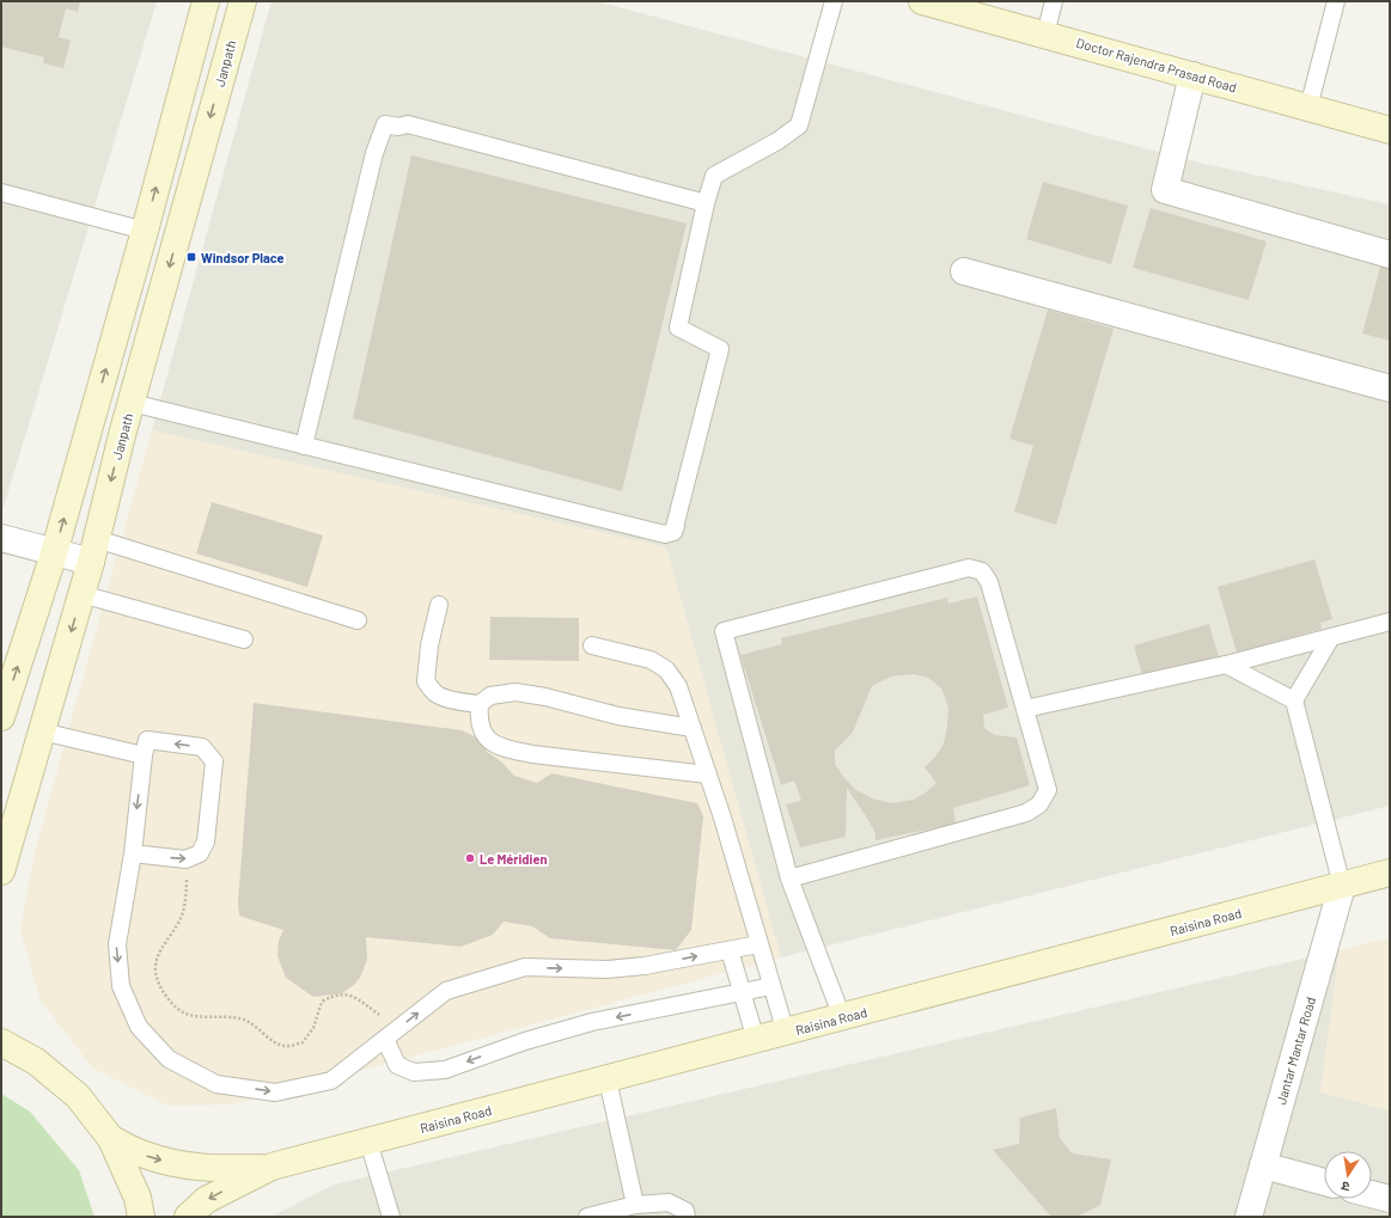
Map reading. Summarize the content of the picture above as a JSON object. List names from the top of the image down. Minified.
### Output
{"streets":{"main road":["Janpath","Doctor Rajendra Prasad Road","Raisina Road"],"street":["Jantar Mantar Road"]},"crossings":[["Raisina Road","Jantar Mantar Road"]],"places":{"transit":["Windsor Place"],"other":["Le Méridien"]},"north":"bottom"}
